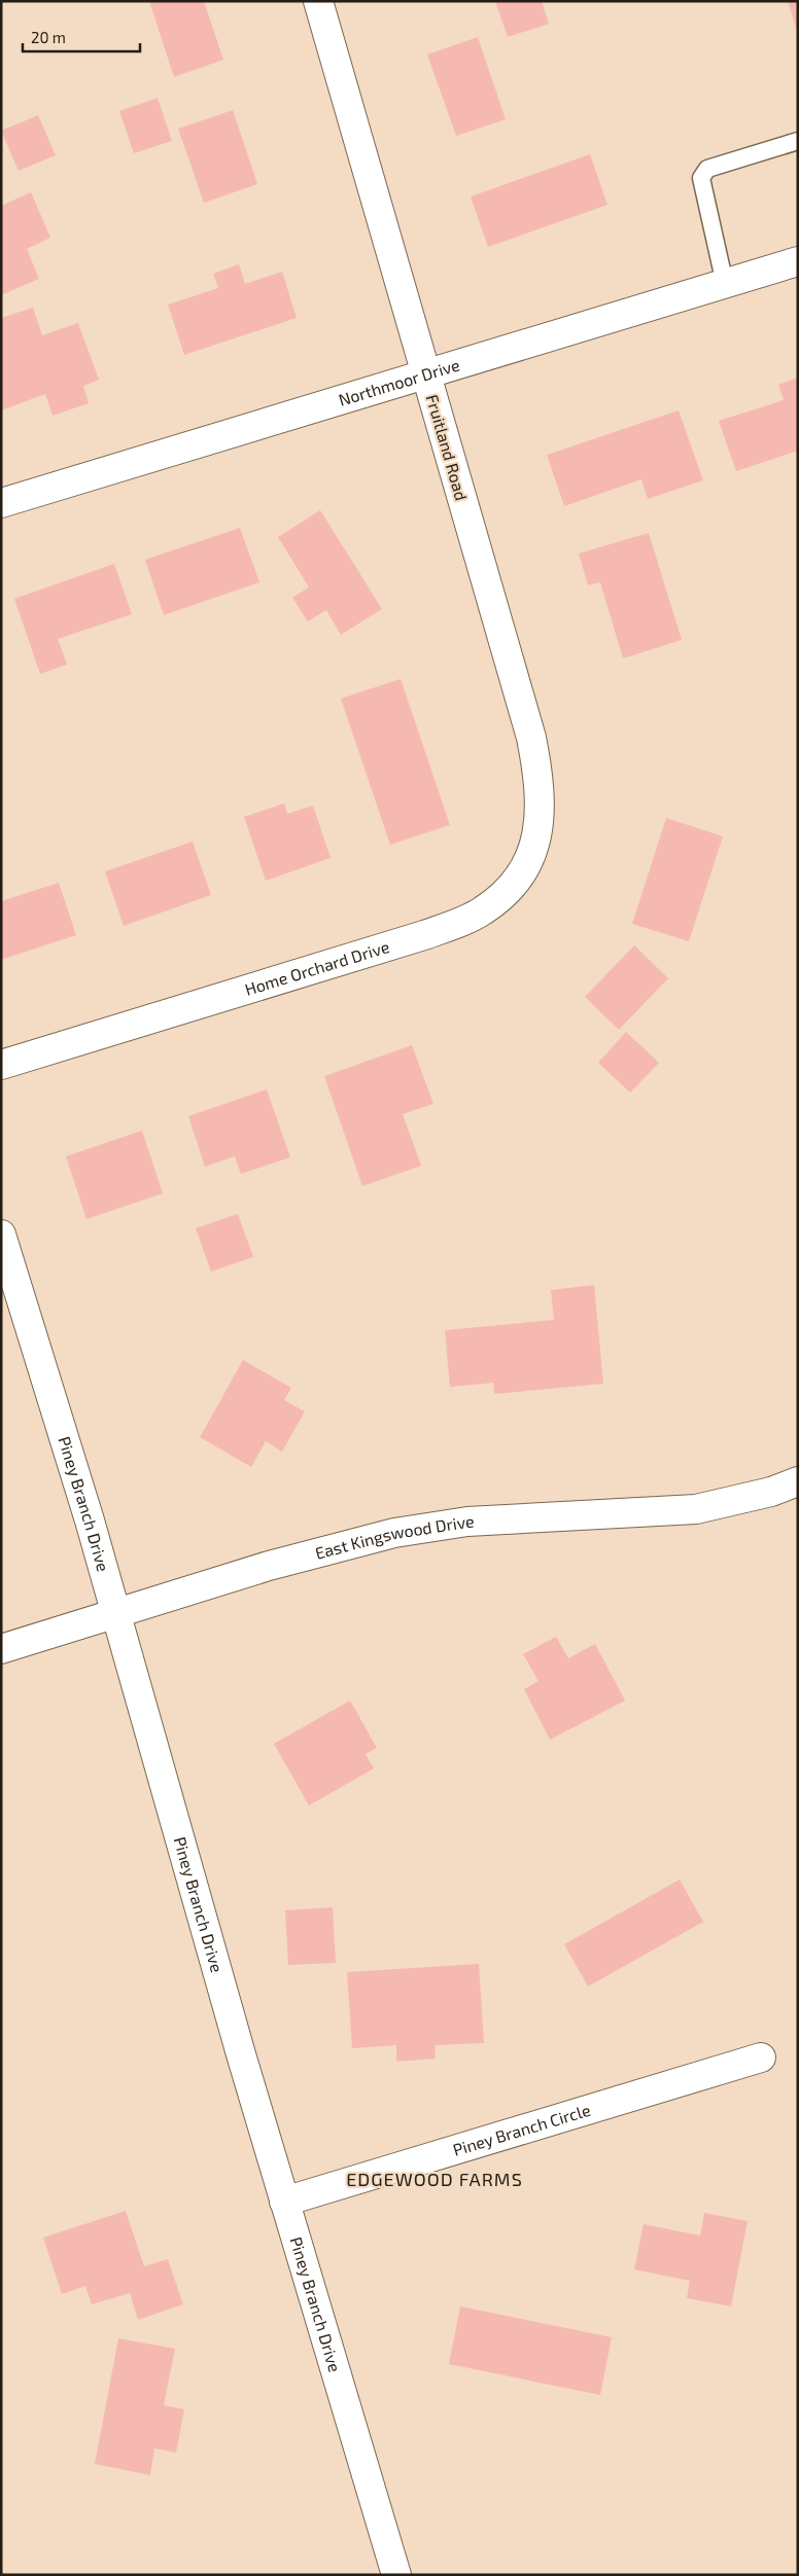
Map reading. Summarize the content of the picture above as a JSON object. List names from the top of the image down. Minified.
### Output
{"streets":{"street":["Northmoor Drive","Fruitland Road","Home Orchard Drive","Piney Branch Drive","East Kingswood Drive","Piney Branch Circle"]},"crossings":[["Northmoor Drive","Fruitland Road"],["Fruitland Road","Home Orchard Drive"],["Piney Branch Drive","East Kingswood Drive"],["Piney Branch Drive","Piney Branch Circle"]],"districts":["EDGEWOOD FARMS"],"scale_bar":"20 m"}
